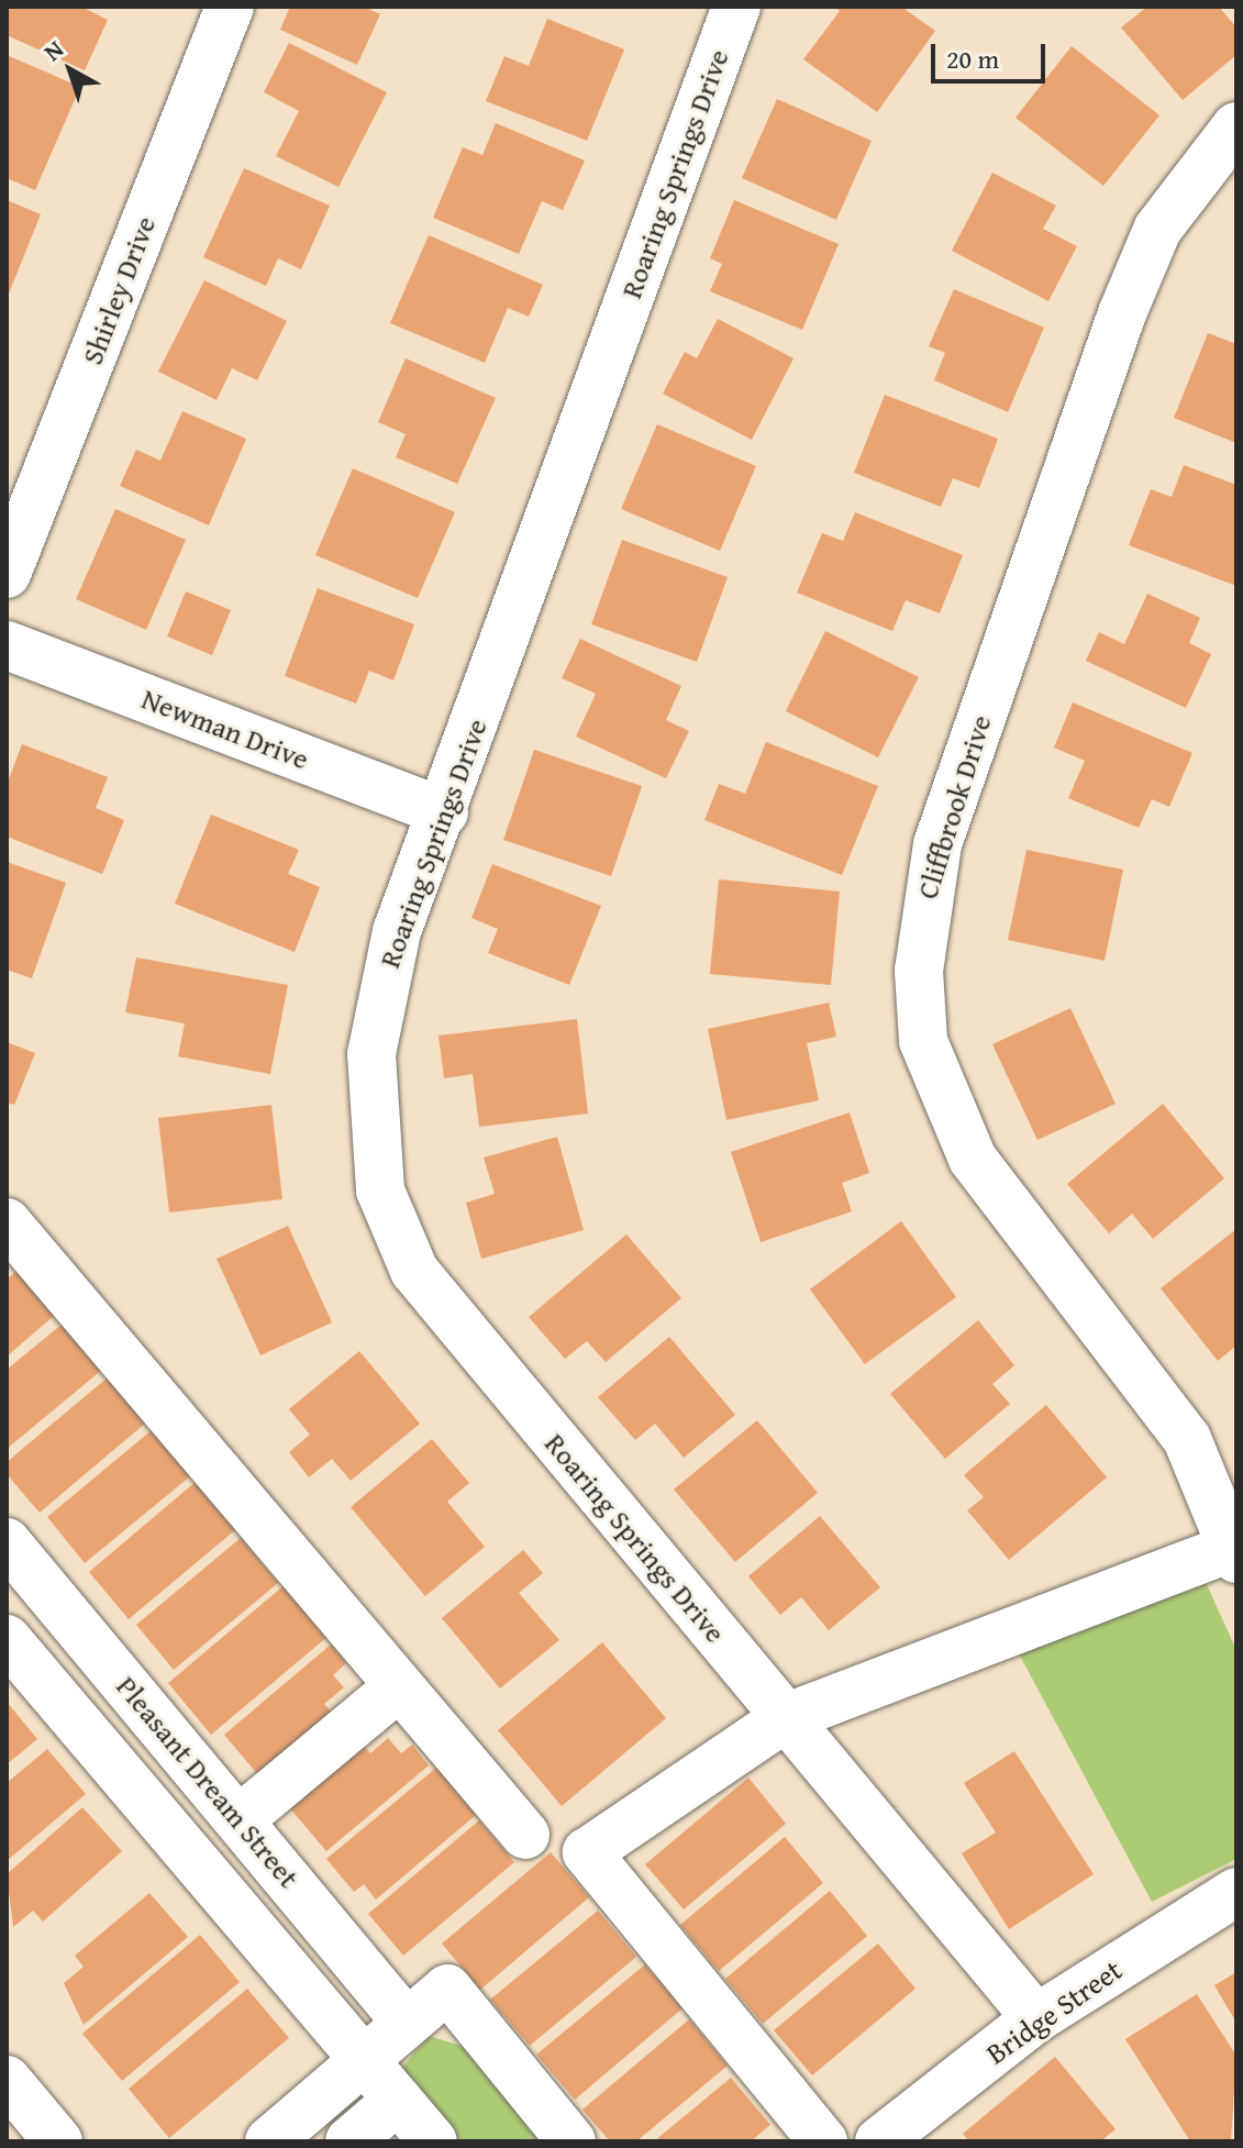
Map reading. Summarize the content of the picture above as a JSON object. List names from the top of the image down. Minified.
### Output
{"streets":{"street":["Roaring Springs Drive","Shirley Drive","Newman Drive","Cliffbrook Drive","Pleasant Dream Street","Bridge Street"]},"crossings":[["Roaring Springs Drive","Newman Drive"],["Roaring Springs Drive","Bridge Street"]],"scale_bar":"20 m","north":"top left"}
